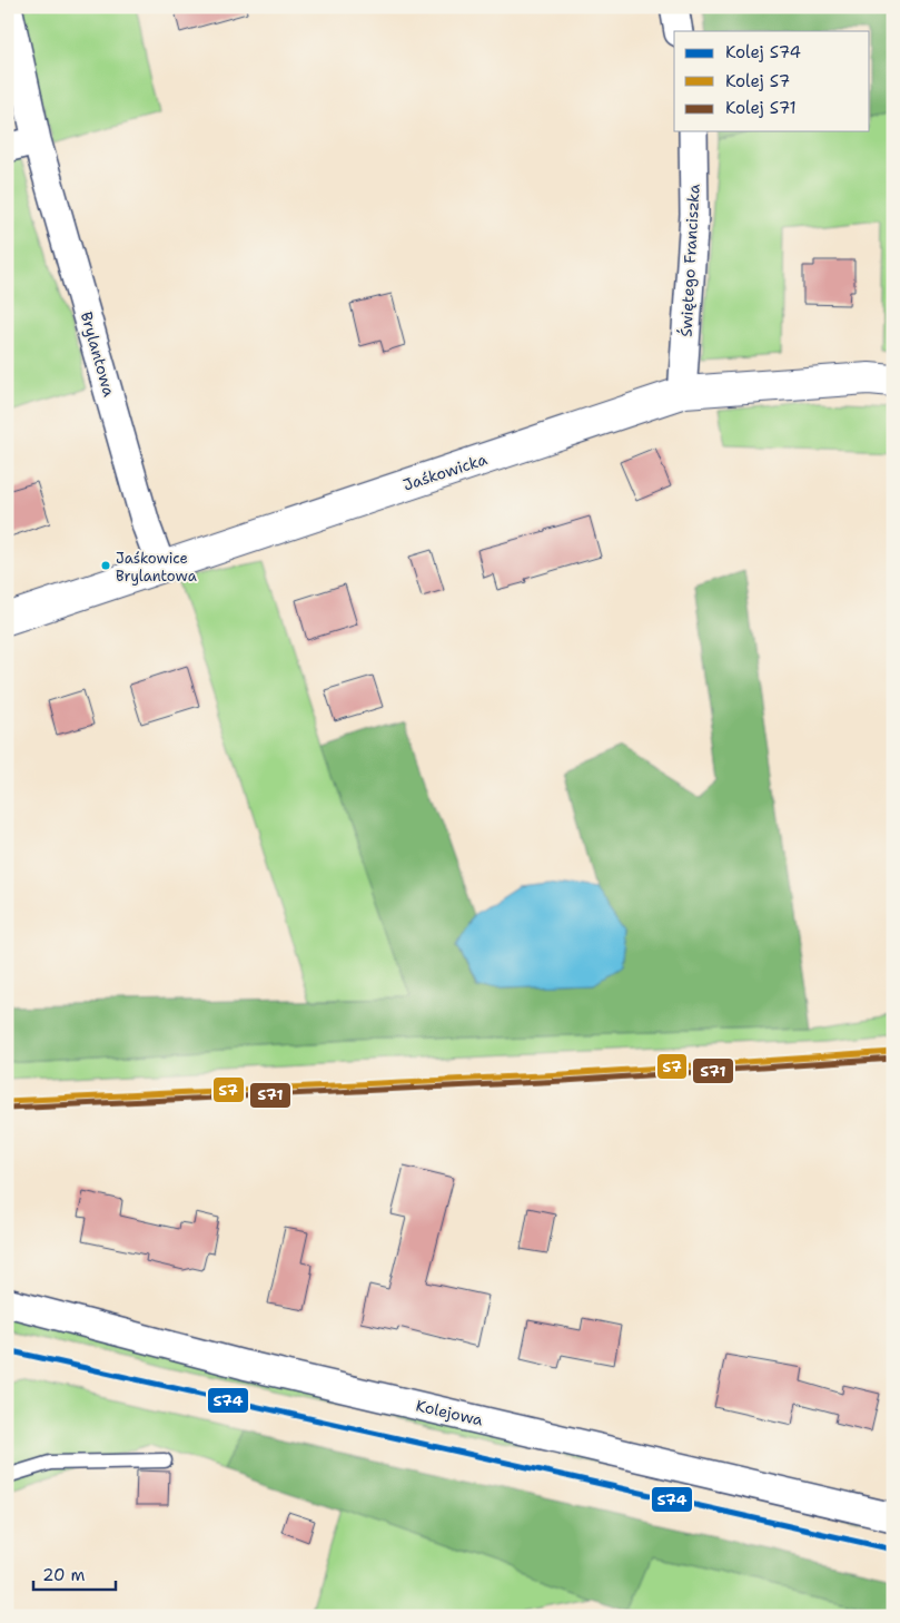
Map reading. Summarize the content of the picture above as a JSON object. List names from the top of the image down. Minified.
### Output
{"streets":{"street":["Świętego Franciszka","Brylantowa","Jaśkowicka","Kolejowa"]},"crossings":[["Świętego Franciszka","Jaśkowicka"],["Brylantowa","Jaśkowicka"]],"places":["Jaśkowice Brylantowa"],"lines":["rail line S7","rail line S71","rail line S74"],"legend":["Kolej S74","Kolej S7","Kolej S71"],"scale_bar":"20 m"}
